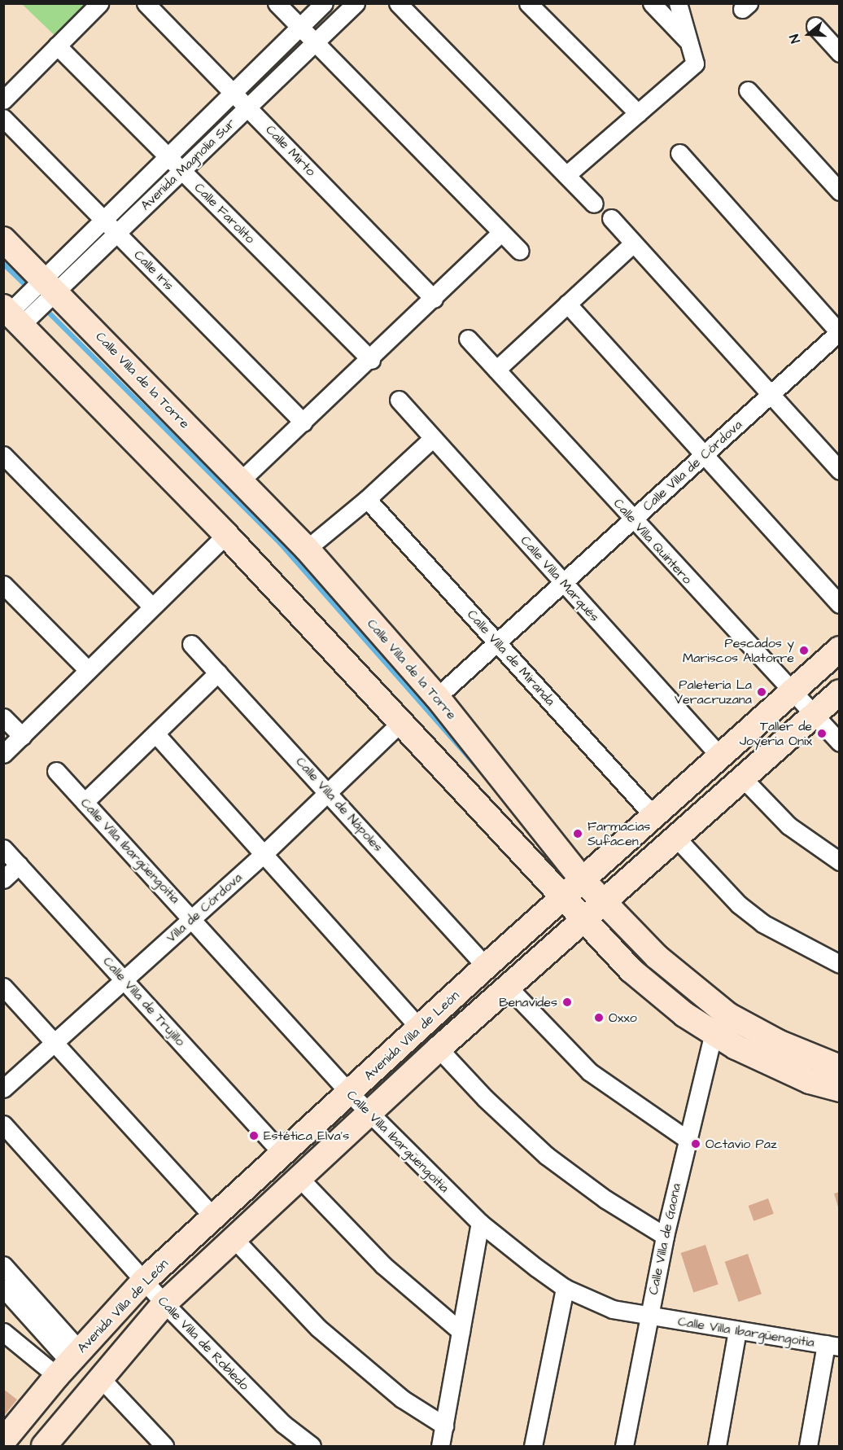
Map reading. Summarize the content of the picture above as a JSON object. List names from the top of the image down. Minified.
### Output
{"streets":{"street":["Calle Mirto","Avenida Magnolia Sur","Calle Farolito","Calle Iris","Calle Villa de la Torre","Calle Villa de Córdova","Calle Villa Quintero","Calle Villa Marqués","Calle Villa de Miranda","Calle Villa de Nápoles","Calle Villa Ibargüengoitia","Villa de Córdova","Calle Villa de Trujillo","Avenida Villa de León","Calle Villa de Gaona","Calle Villa de Robledo"]},"crossings":[["Calle Mirto","Avenida Magnolia Sur"],["Avenida Magnolia Sur","Calle Farolito"],["Avenida Magnolia Sur","Calle Iris"],["Avenida Magnolia Sur","Calle Villa de la Torre"],["Calle Villa de la Torre","Calle Villa de Córdova"],["Calle Villa de la Torre","Avenida Villa de León"],["Calle Villa de Córdova","Calle Villa Quintero"],["Calle Villa de Córdova","Calle Villa Marqués"],["Calle Villa de Córdova","Calle Villa de Miranda"],["Calle Villa Quintero","Avenida Villa de León"],["Calle Villa Marqués","Avenida Villa de León"],["Calle Villa de Miranda","Avenida Villa de León"],["Calle Villa de Nápoles","Villa de Córdova"],["Calle Villa de Nápoles","Avenida Villa de León"],["Calle Villa Ibargüengoitia","Villa de Córdova"],["Calle Villa Ibargüengoitia","Avenida Villa de León"],["Calle Villa Ibargüengoitia","Calle Villa de Gaona"],["Villa de Córdova","Calle Villa de Trujillo"],["Calle Villa de Trujillo","Avenida Villa de León"],["Avenida Villa de León","Calle Villa de Robledo"]],"places":["Pescados y Mariscos Alatorre","Paletería La Veracruzana","Taller de Joyeria Onix","Farmacias Sufacen","Benavides","Oxxo","Estética Elva’s","Octavio Paz"],"north":"left"}
